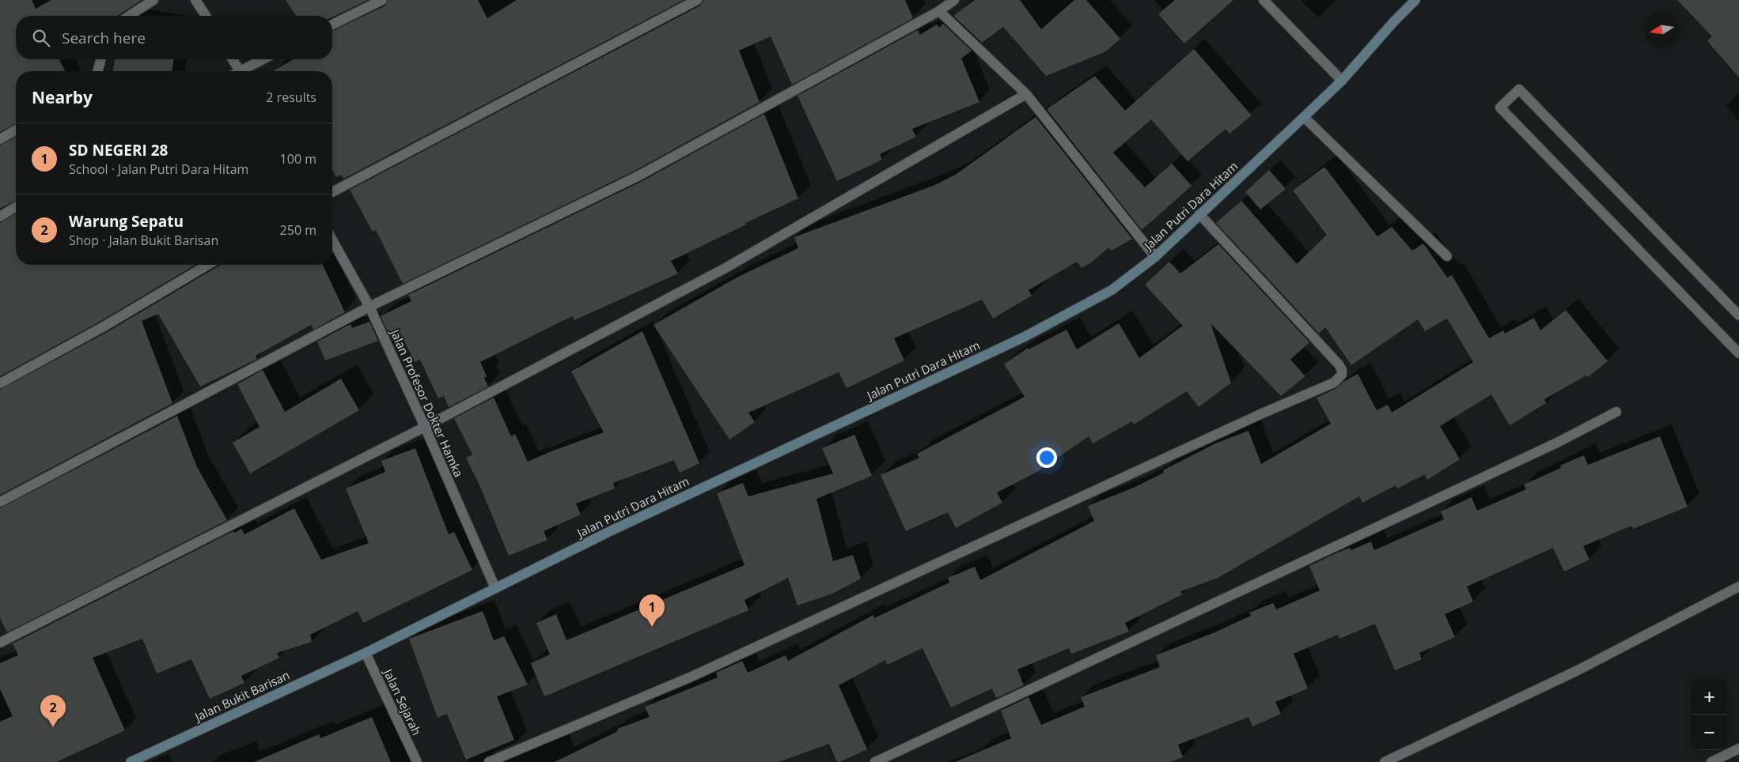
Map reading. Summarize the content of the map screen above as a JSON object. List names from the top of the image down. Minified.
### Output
{"streets":{"street":["Jalan Putri Dara Hitam","Jalan Profesor Dokter Hamka","Jalan Bukit Barisan","Jalan Sejarah"]},"crossings":[["Jalan Putri Dara Hitam","Jalan Profesor Dokter Hamka"],["Jalan Putri Dara Hitam","Jalan Bukit Barisan"],["Jalan Putri Dara Hitam","Jalan Sejarah"],["Jalan Bukit Barisan","Jalan Sejarah"]],"north":"left","page":{"search":"Search here","heading":["Nearby","2 results"],"list":[{"mark":"1","name":"SD NEGERI 28","note":"School · Jalan Putri Dara Hitam","value":"100 m"},{"mark":"2","name":"Warung Sepatu","note":"Shop · Jalan Bukit Barisan","value":"250 m"}],"pins":["1","2"],"map_buttons":["+","−"]}}
